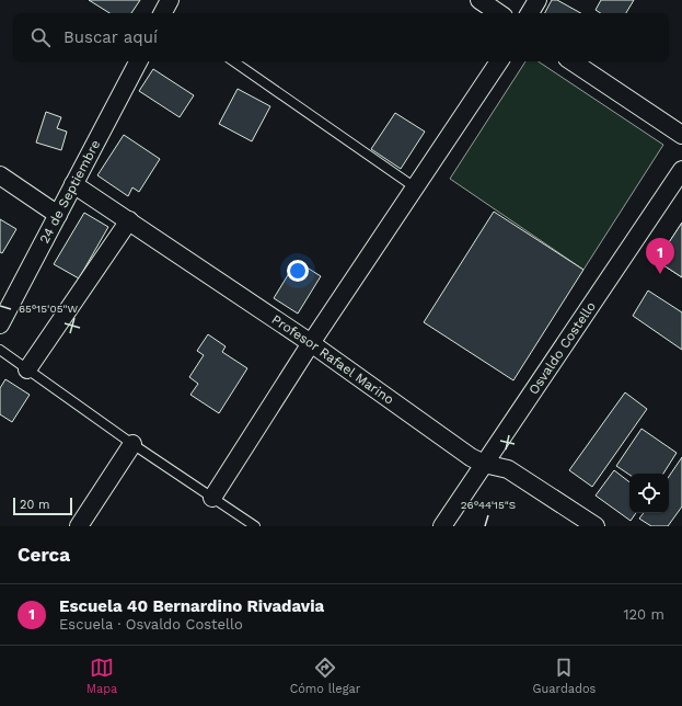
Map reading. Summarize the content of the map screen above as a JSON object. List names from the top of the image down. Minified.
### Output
{"streets":{"street":["24 de Septiembre","Osvaldo Costello","Profesor Rafael Marino"]},"crossings":[["24 de Septiembre","Profesor Rafael Marino"],["Osvaldo Costello","Profesor Rafael Marino"]],"scale_bar":"20 m","page":{"search":"Buscar aquí","pins":"1","scale":"20 m","heading":"Cerca","list":[{"mark":"1","name":"Escuela 40 Bernardino Rivadavia","note":"Escuela · Osvaldo Costello","value":"120 m"}],"nav":["Mapa","Cómo llegar","Guardados"]},"coordinates":["65°15'05\"W","26°44'15\"S"]}
